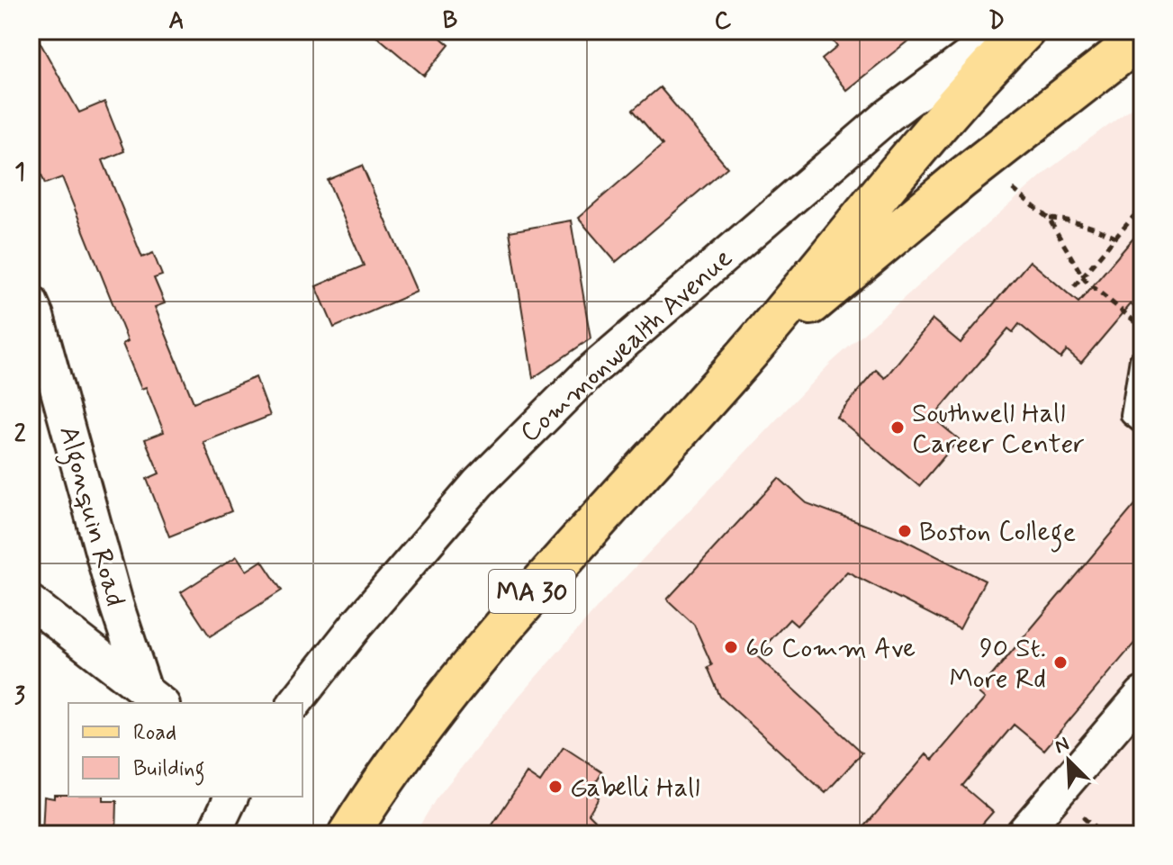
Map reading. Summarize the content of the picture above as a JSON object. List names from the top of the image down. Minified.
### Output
{"streets":{"main road":["MA 30"],"street":["Commonwealth Avenue","Algonquin Road"]},"places":["Southwell Hall Career Center","Boston College","66 Comm Ave","90 St. More Rd","Gabelli Hall"],"legend":["Road","Building"],"north":"top left","grid":{"columns":["A","B","C","D"],"rows":["1","2","3"]}}
